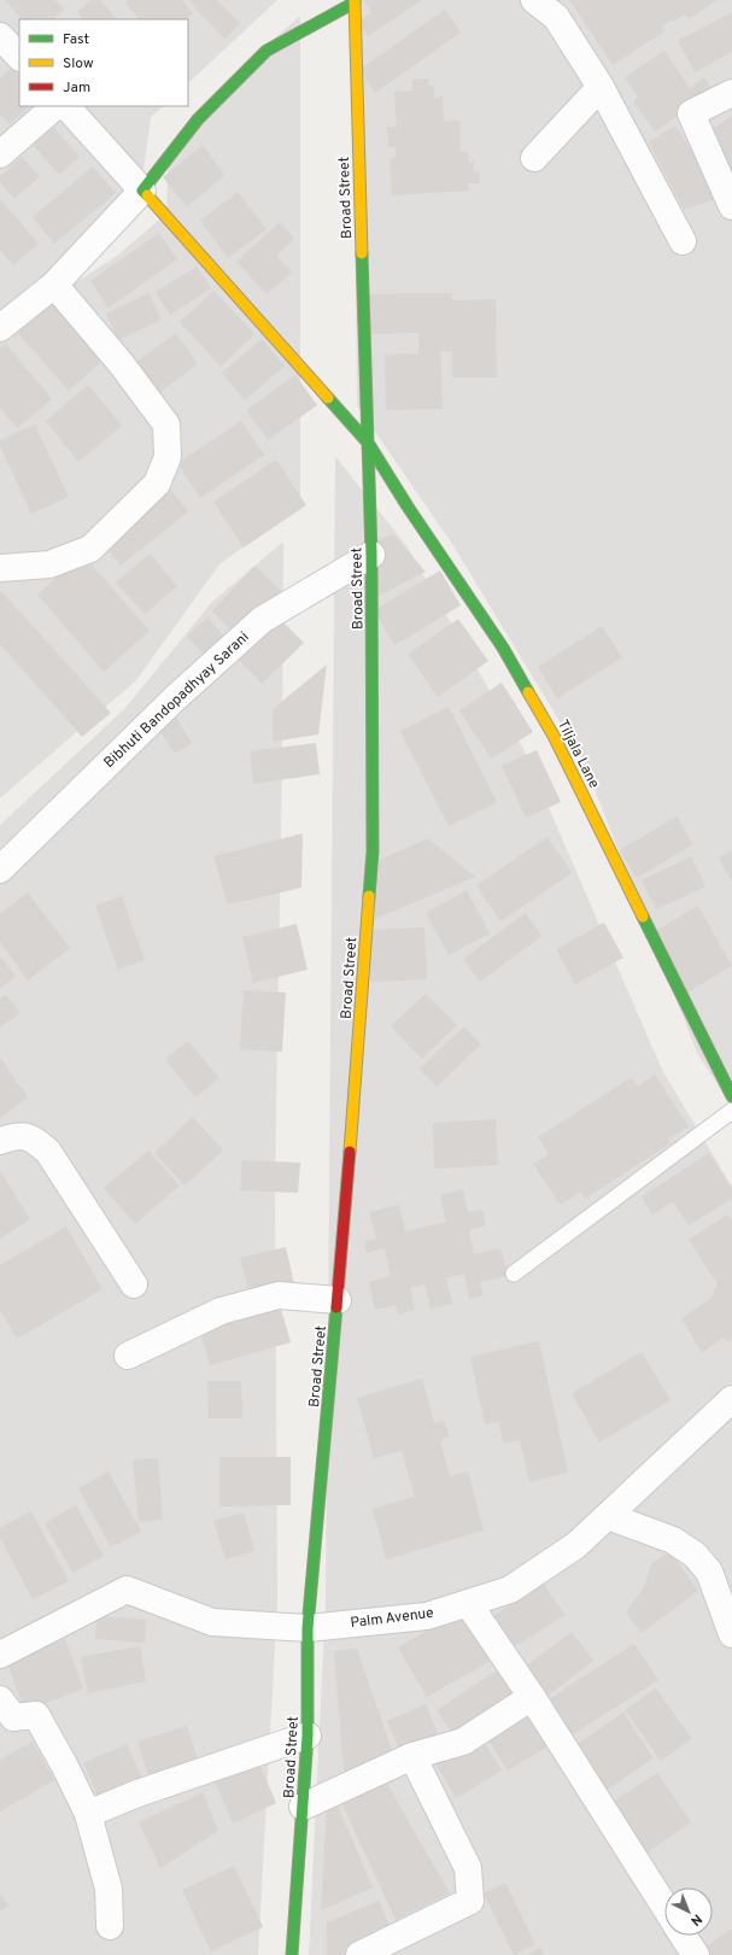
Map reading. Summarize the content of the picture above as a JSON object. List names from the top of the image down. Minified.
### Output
{"streets":{"street":["Broad Street","Bibhuti Bandopadhyay Sarani","Tiljala Lane","Palm Avenue"]},"crossings":[["Broad Street","Bibhuti Bandopadhyay Sarani"],["Broad Street","Tiljala Lane"],["Broad Street","Palm Avenue"]],"legend":["Fast","Slow","Jam"],"north":"bottom right"}
